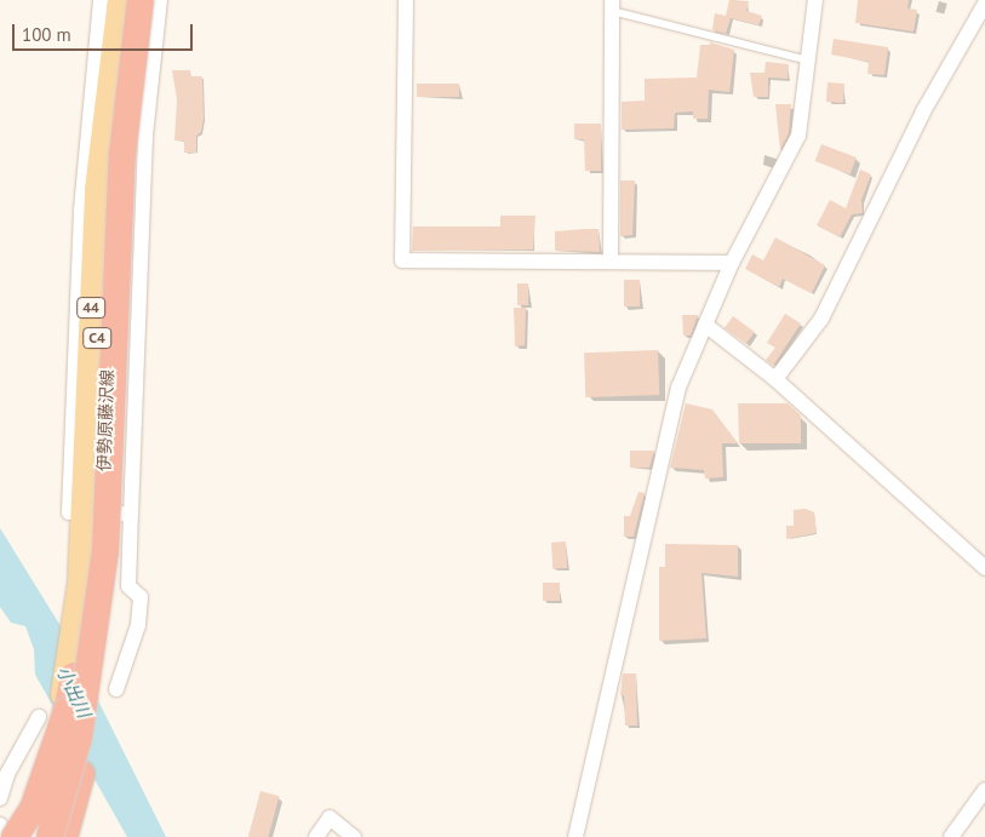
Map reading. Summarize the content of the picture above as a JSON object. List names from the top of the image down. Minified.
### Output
{"streets":{"highway":["C4"],"main road":["44","伊勢原藤沢線"]},"crossings":[["C4","伊勢原藤沢線"]],"water":["小出川"],"scale_bar":"100 m"}
